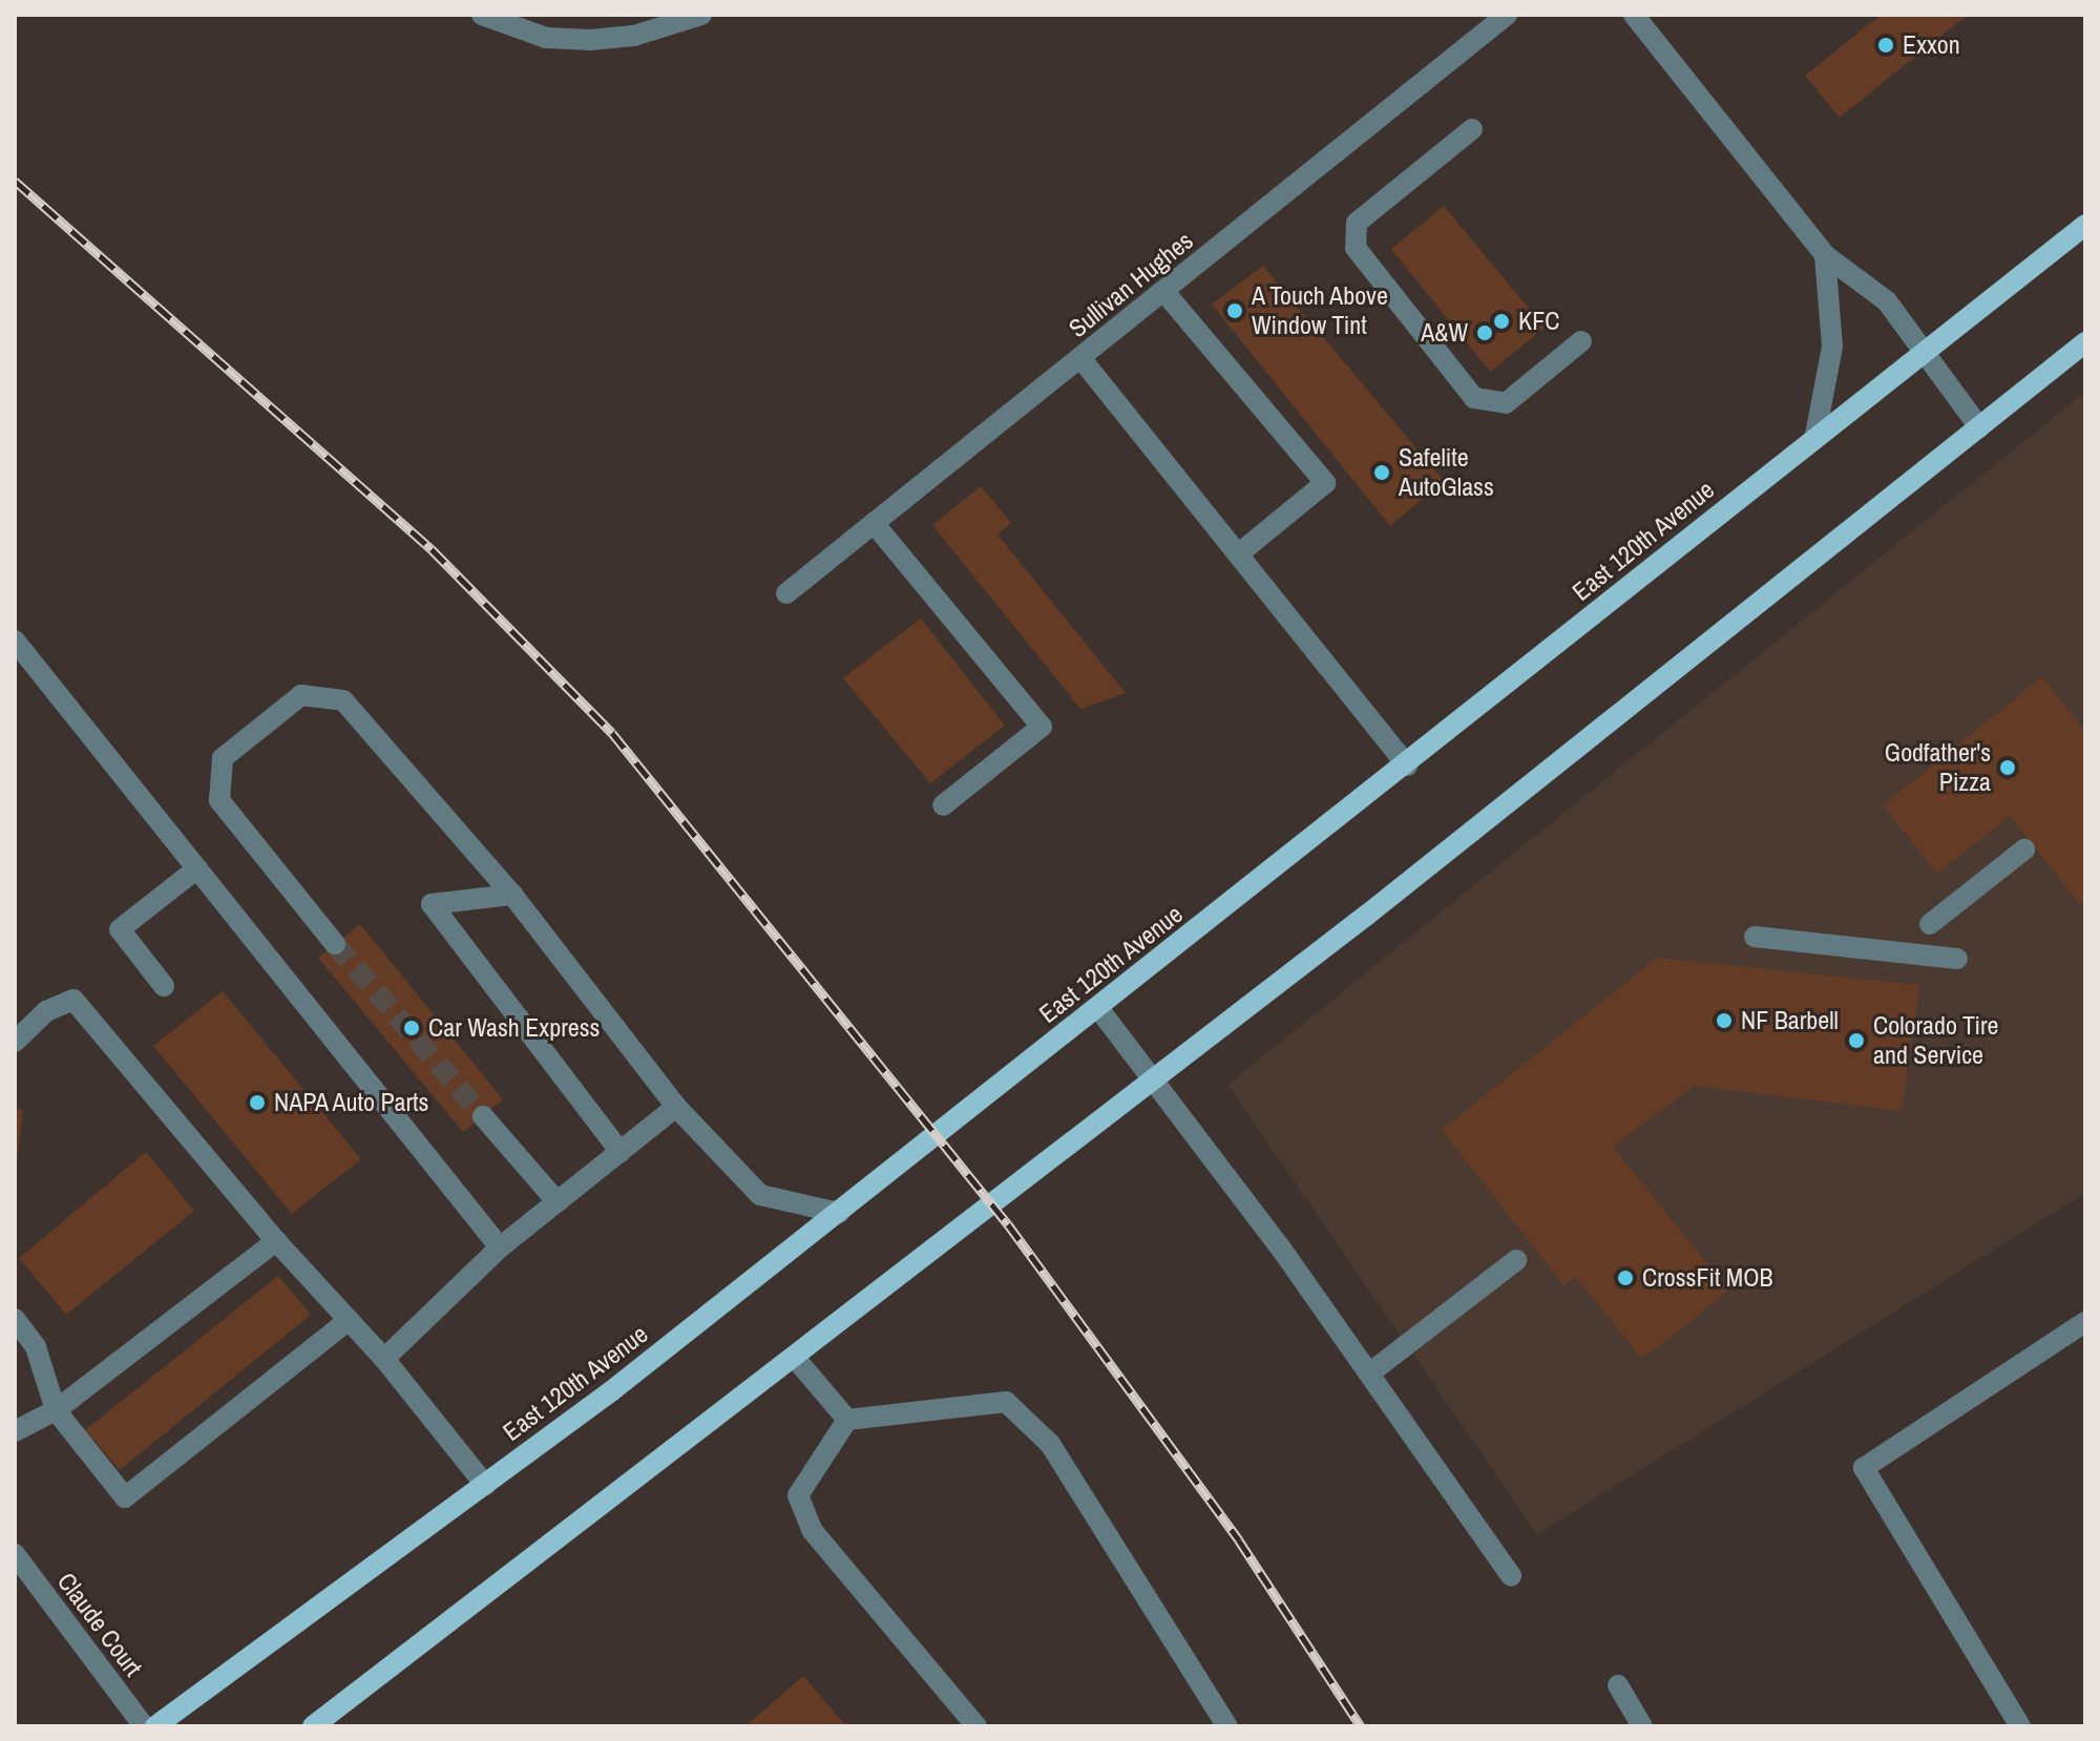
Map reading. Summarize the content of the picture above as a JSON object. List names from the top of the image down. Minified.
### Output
{"streets":{"main road":["East 120th Avenue"],"street":["Sullivan Hughes","Claude Court"]},"places":["Exxon","A Touch Above Window Tint","KFC","A&W","Safelite AutoGlass","Godfather's Pizza","NF Barbell","Car Wash Express","Colorado Tire and Service","NAPA Auto Parts","CrossFit MOB"]}
